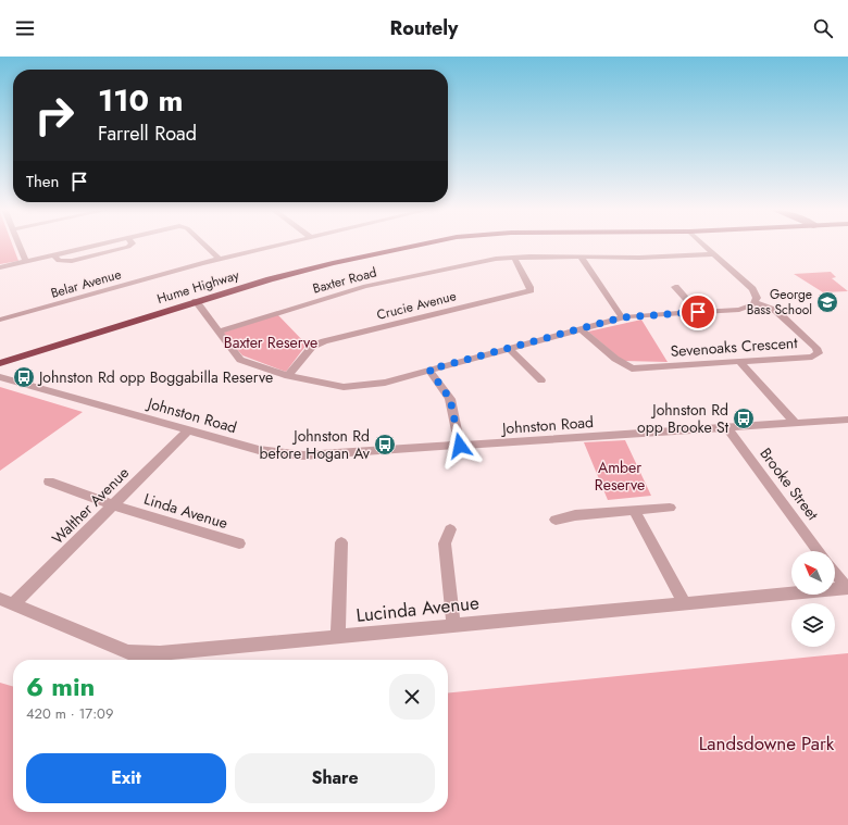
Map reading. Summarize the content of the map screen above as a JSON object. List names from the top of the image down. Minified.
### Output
{"streets":{"highway":["Hume Highway"],"street":["Baxter Road","Belar Avenue","Crucie Avenue","Sevenoaks Crescent","Johnston Road","Brooke Street","Walther Avenue","Linda Avenue","Lucinda Avenue"]},"crossings":[["Baxter Road","Crucie Avenue"],["Johnston Road","Brooke Street"],["Johnston Road","Walther Avenue"],["Walther Avenue","Linda Avenue"],["Walther Avenue","Lucinda Avenue"]],"parks":["Baxter Reserve","Amber Reserve","Landsdowne Park"],"places":{"school or university":["George Bass School"],"bus stop":["Johnston Rd opp Boggabilla Reserve","Johnston Rd opp Brooke St","Johnston Rd before Hogan Av"]},"north":"top left","page":{"header":"Routely","turn":["110 m","Farrell Road"],"then":"Then","heading":["6 min","420 m · 17:09"],"buttons":["Exit","Share"]}}
